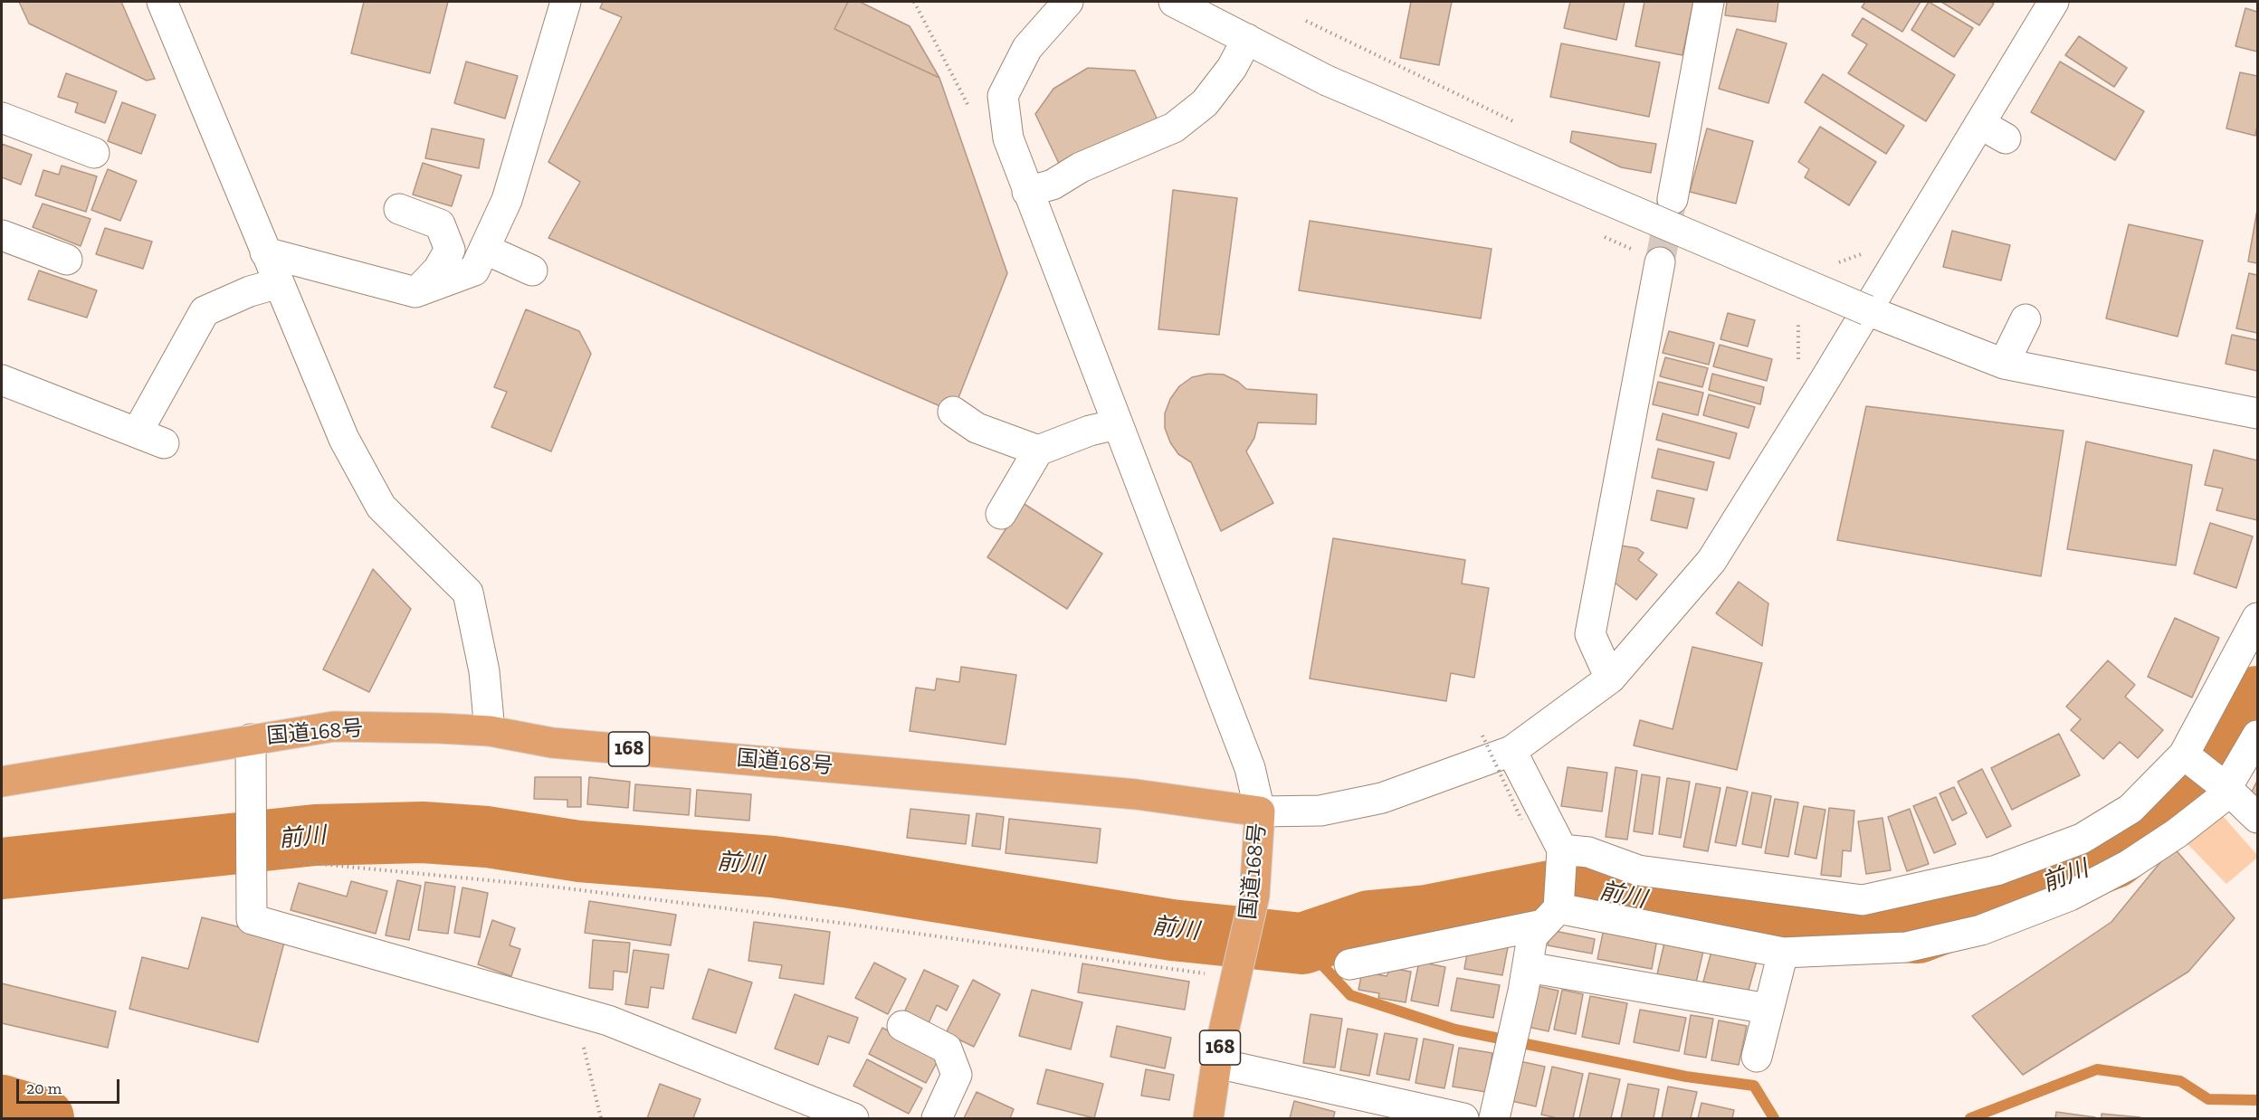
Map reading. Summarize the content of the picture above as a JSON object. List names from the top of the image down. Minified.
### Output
{"streets":{"highway":["国道168号","168"]},"water":["前川"],"scale_bar":"20 m"}
